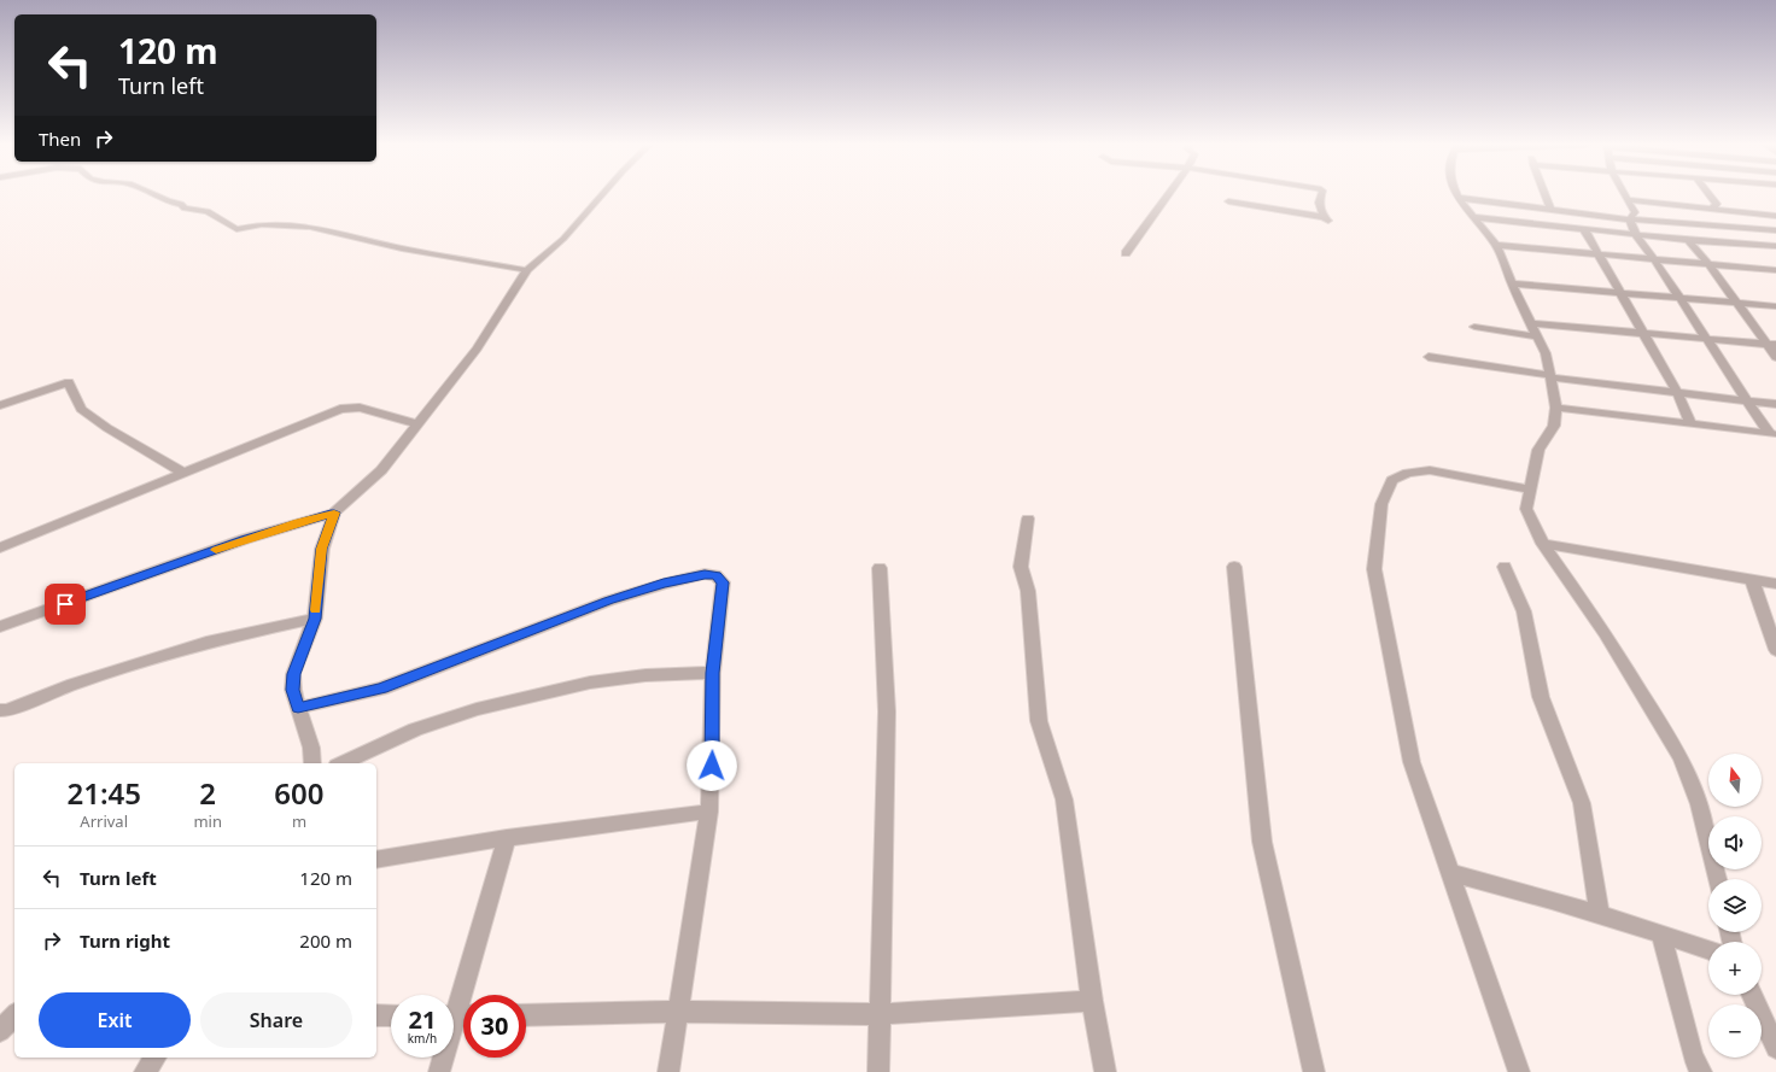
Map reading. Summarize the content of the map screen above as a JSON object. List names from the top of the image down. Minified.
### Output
{"north":"top","page":{"turn":["120 m","Turn left"],"then":"Then","map_buttons":["+","−"],"eta":["21:45","Arrival","2","min","600","m"],"list":[{"name":"Turn left","value":"120 m"},{"name":"Turn right","value":"200 m"}],"buttons":["Exit","Share"],"speed":"21 km/h","limit":"30"}}
